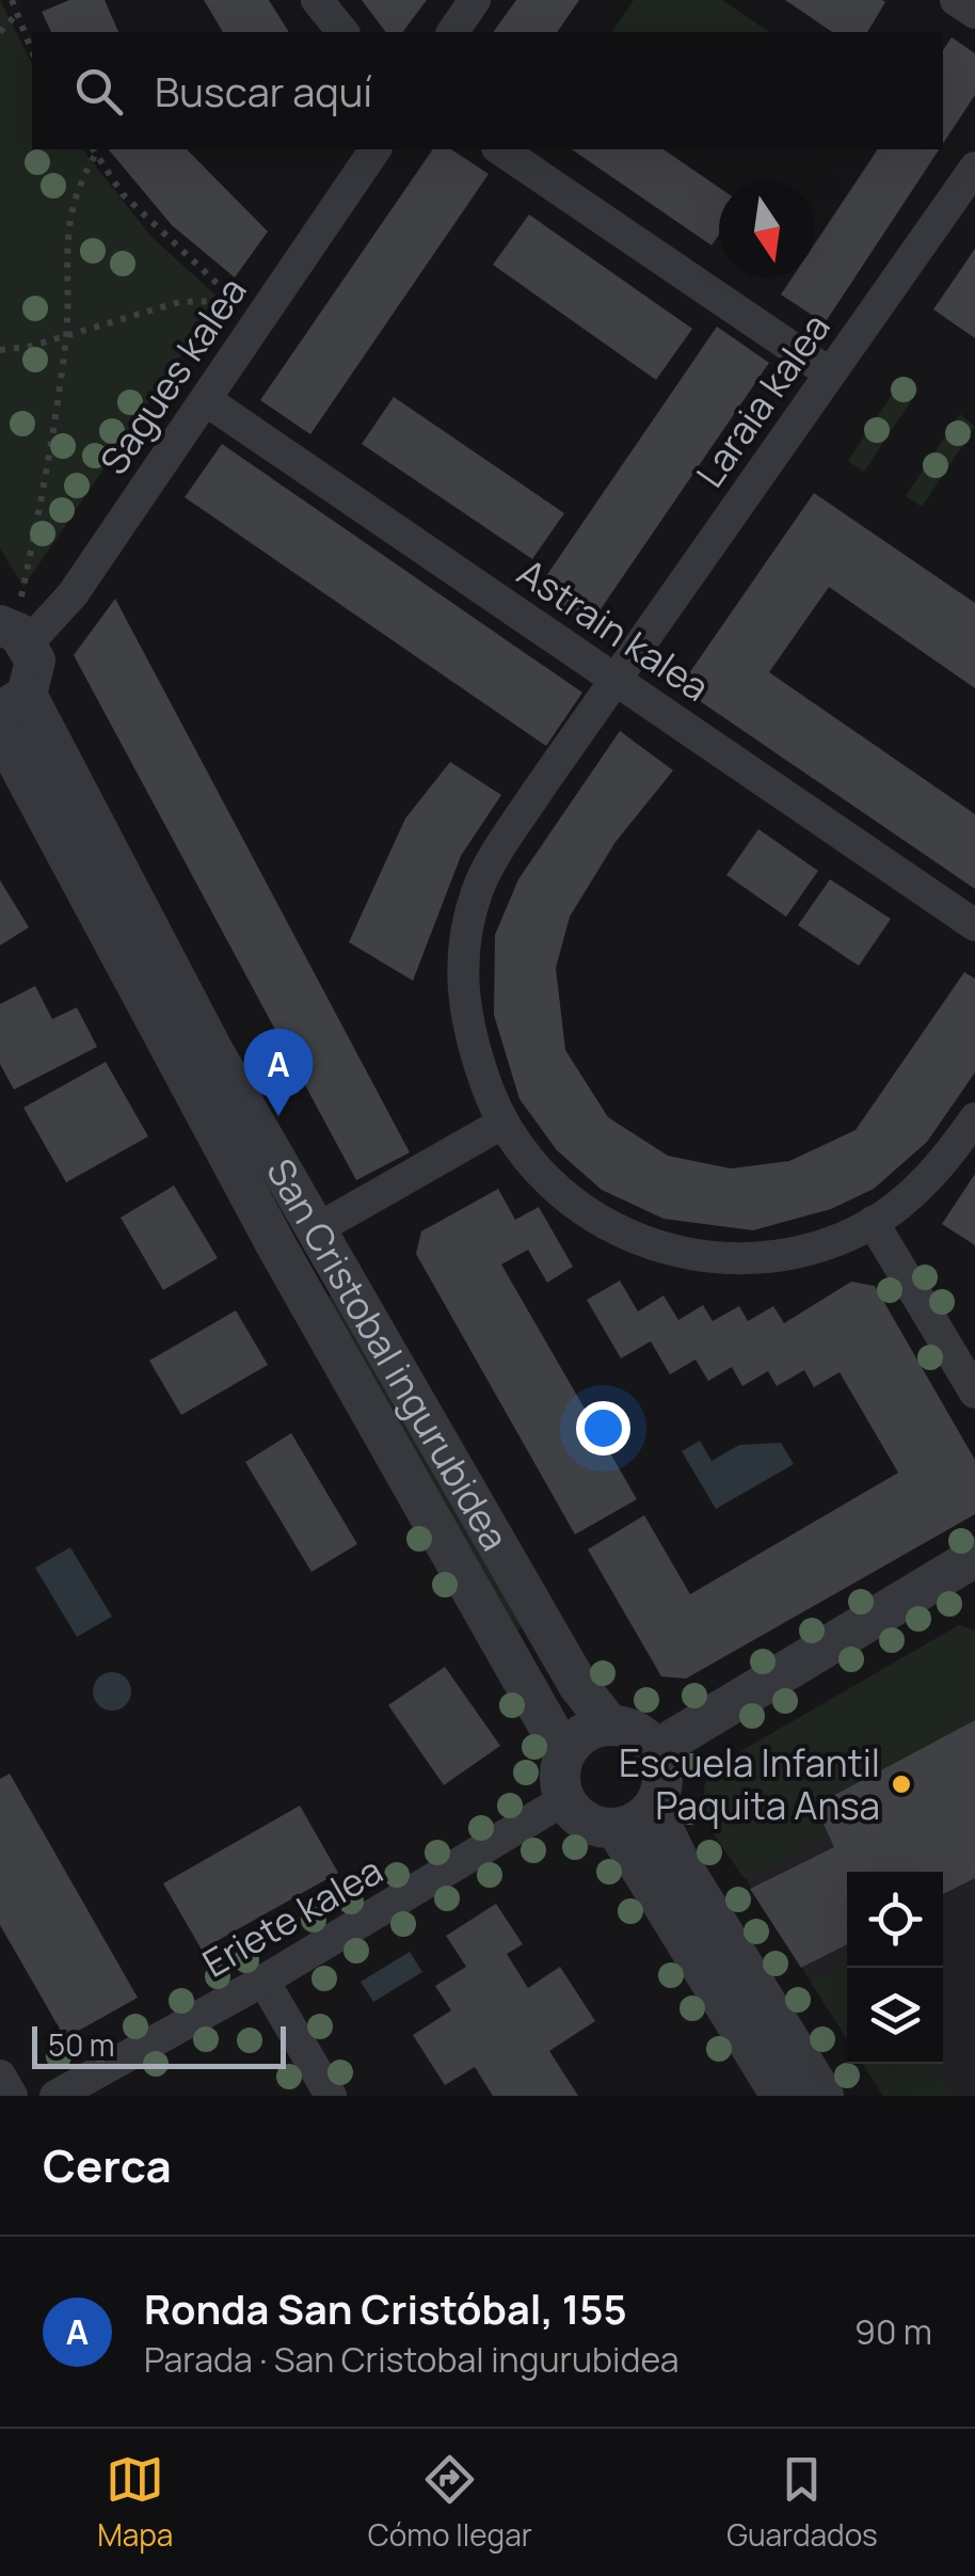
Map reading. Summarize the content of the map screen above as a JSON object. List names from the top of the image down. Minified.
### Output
{"streets":{"street":["Sagues kalea","Laraia kalea","Astrain kalea","San Cristobal ingurubidea","Eriete kalea"]},"crossings":[["Sagues kalea","Astrain kalea"],["Laraia kalea","Astrain kalea"],["San Cristobal ingurubidea","Eriete kalea"]],"places":["Escuela Infantil Paquita Ansa"],"scale_bar":"50 m","north":"bottom","page":{"search":"Buscar aquí","pins":"A","scale":"50 m","heading":"Cerca","list":[{"mark":"A","name":"Ronda San Cristóbal, 155","note":"Parada · San Cristobal ingurubidea","value":"90 m"}],"nav":["Mapa","Cómo llegar","Guardados"]}}
